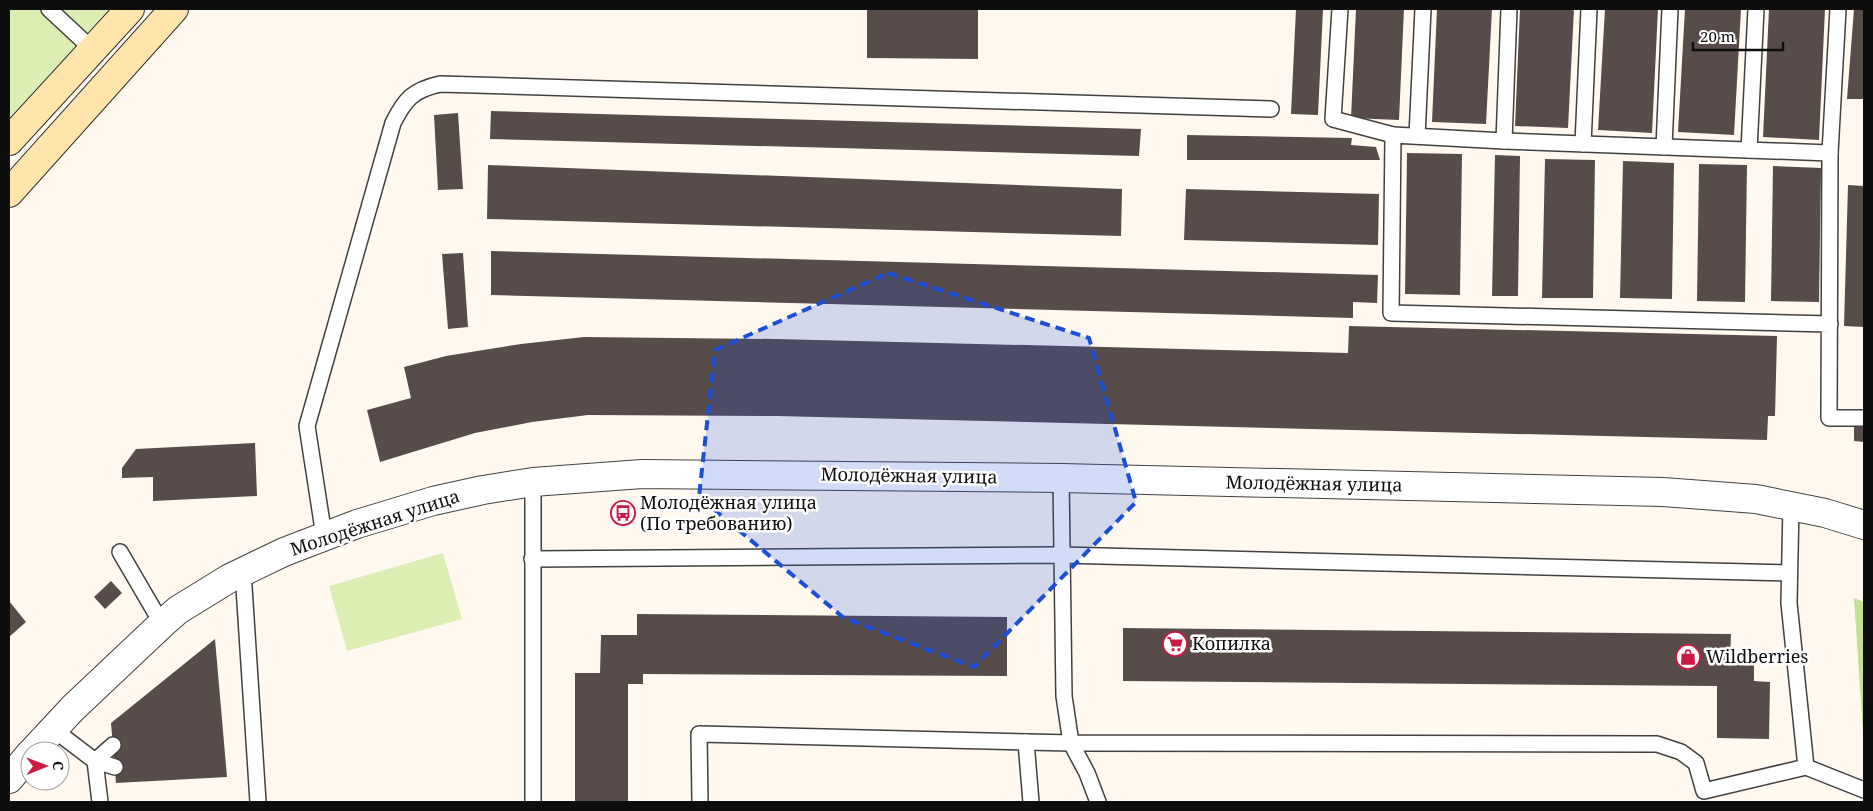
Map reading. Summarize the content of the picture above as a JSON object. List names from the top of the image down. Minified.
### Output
{"streets":{"street":["Молодёжная улица"]},"places":{"bus stop":["Молодёжная улица (По требованию)"],"supermarket":["Копилка"],"shop":["Wildberries"]},"scale_bar":"20 m","north":"right"}
